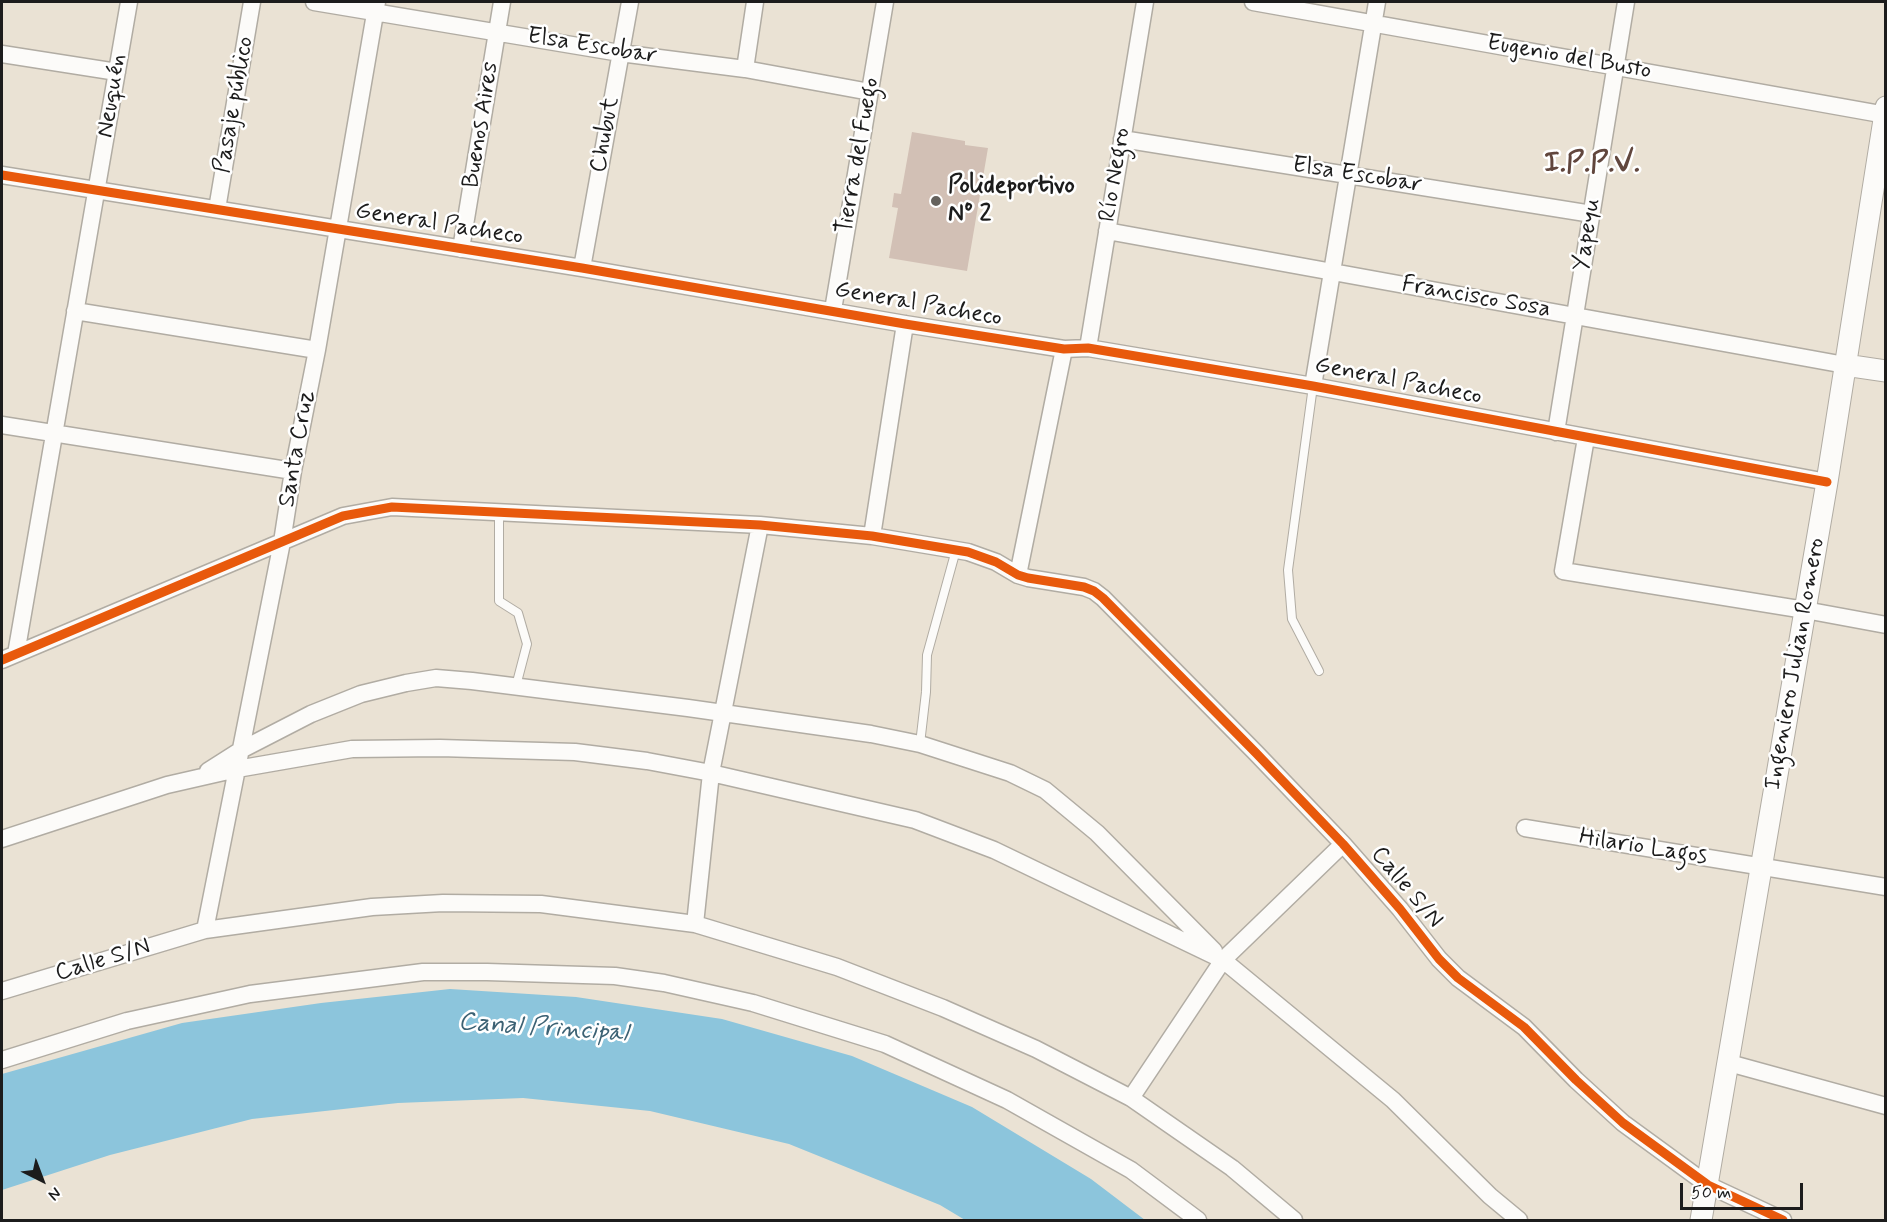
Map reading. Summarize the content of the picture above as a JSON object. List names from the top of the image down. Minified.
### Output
{"streets":{"street":["Elsa Escobar","Eugenio del Busto","Neuquén","Pasaje público","Buenos Aires","Chubut","Tierra del Fuego","Río Negro","General Pacheco","Yapeyu","Francisco Sosa","Santa Cruz","Ingeniero Julian Romero","Hilario Lagos","Calle S/N"]},"crossings":[["Elsa Escobar","Buenos Aires"],["Elsa Escobar","Chubut"],["Elsa Escobar","Tierra del Fuego"],["Elsa Escobar","Río Negro"],["Elsa Escobar","Yapeyu"],["Elsa Escobar","Santa Cruz"],["Eugenio del Busto","Yapeyu"],["Eugenio del Busto","Ingeniero Julian Romero"],["Neuquén","General Pacheco"],["Pasaje público","General Pacheco"],["Buenos Aires","General Pacheco"],["Chubut","General Pacheco"],["Tierra del Fuego","General Pacheco"],["Río Negro","General Pacheco"],["Río Negro","Francisco Sosa"],["General Pacheco","Yapeyu"],["General Pacheco","Santa Cruz"],["General Pacheco","Ingeniero Julian Romero"],["Yapeyu","Francisco Sosa"],["Francisco Sosa","Ingeniero Julian Romero"],["Santa Cruz","Calle S/N"],["Ingeniero Julian Romero","Hilario Lagos"],["Ingeniero Julian Romero","Calle S/N"]],"districts":["I.P.P.V."],"water":["Canal Principal"],"places":["Polideportivo Nº 2"],"scale_bar":"50 m","north":"bottom right"}
